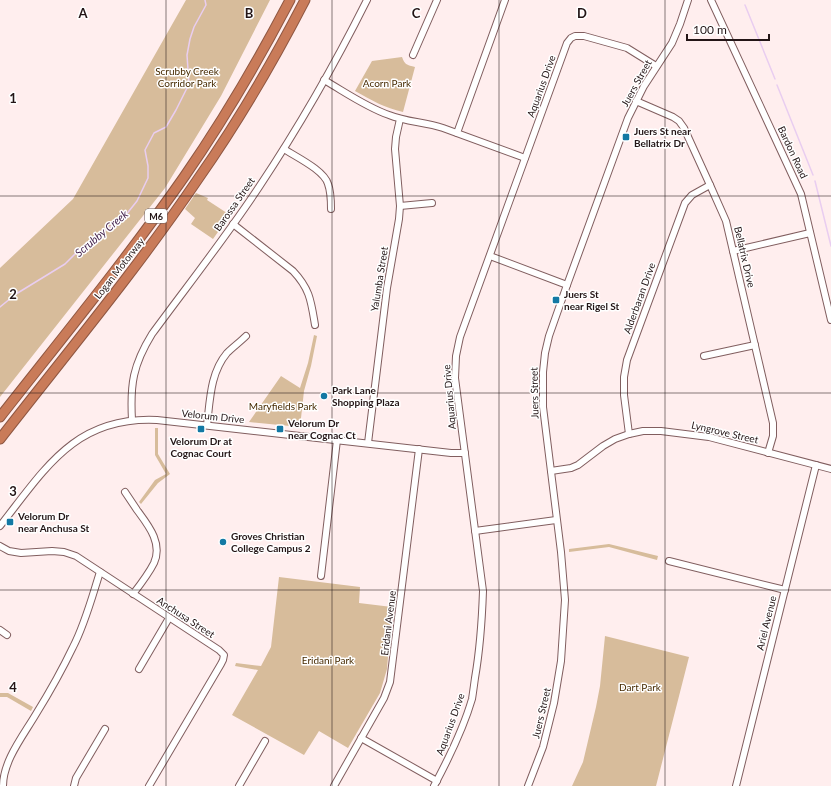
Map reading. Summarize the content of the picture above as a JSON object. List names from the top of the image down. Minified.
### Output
{"streets":{"highway":["M6","Logan Motorway"],"street":["Juers Street","Aquarius Drive","Bardon Road","Barossa Street","Bellatrix Drive","Yalumba Street","Alderbaran Drive","Velorum Drive","Lyngrove Street","Anchusa Street","Eridani Avenue","Ariel Avenue"]},"crossings":[["Juers Street","Aquarius Drive"],["Juers Street","Bellatrix Drive"],["Juers Street","Lyngrove Street"],["Aquarius Drive","Velorum Drive"],["Barossa Street","Velorum Drive"],["Bellatrix Drive","Alderbaran Drive"],["Bellatrix Drive","Lyngrove Street"],["Yalumba Street","Velorum Drive"],["Alderbaran Drive","Lyngrove Street"],["Velorum Drive","Eridani Avenue"],["Lyngrove Street","Ariel Avenue"]],"water":["Scrubby Creek"],"parks":["Scrubby Creek Corridor Park","Acorn Park","Maryfields Park","Eridani Park","Dart Park"],"places":{"transit":["Juers St near Bellatrix Dr","Juers St near Rigel St","Velorum Dr at Cognac Court","Velorum Dr near Cognac Ct","Velorum Dr near Anchusa St"],"other":["Park Lane Shopping Plaza","Groves Christian College Campus 2"]},"scale_bar":"100 m","grid":{"columns":["A","B","C","D"],"rows":["1","2","3","4"]}}
